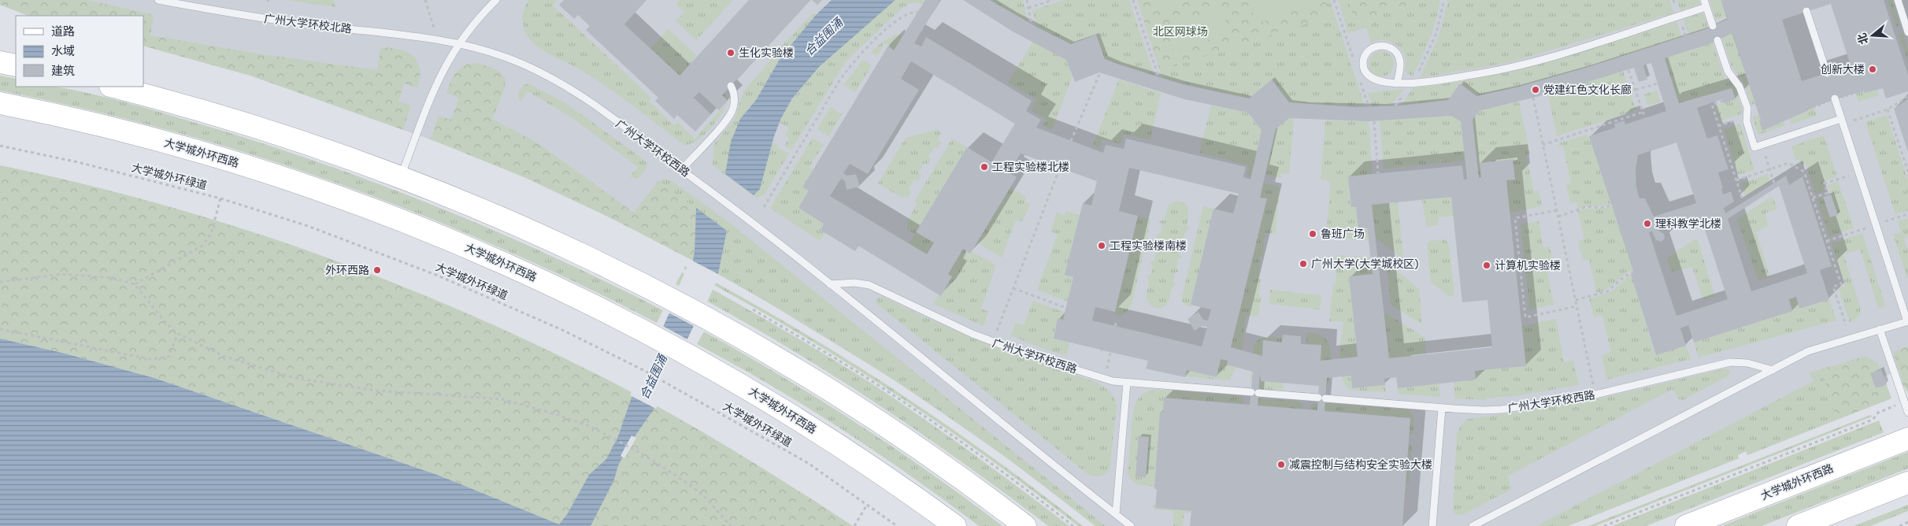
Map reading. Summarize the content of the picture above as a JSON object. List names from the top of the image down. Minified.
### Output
{"streets":{"main road":["大学城外环西路"],"lane":["广州大学环校北路","广州大学环校西路"],"path":["大学城外环绿道"]},"crossings":[["广州大学环校北路","广州大学环校西路"]],"water":["合益围涌"],"parks":["北区网球场"],"places":["生化实验楼","创新大楼","党建红色文化长廊","工程实验楼北楼","理科教学北楼","鲁班广场","工程实验楼南楼","广州大学(大学城校区)","计算机实验楼","外环西路","减震控制与结构安全实验大楼"],"legend":["道路","水域","建筑"],"north":"left"}
